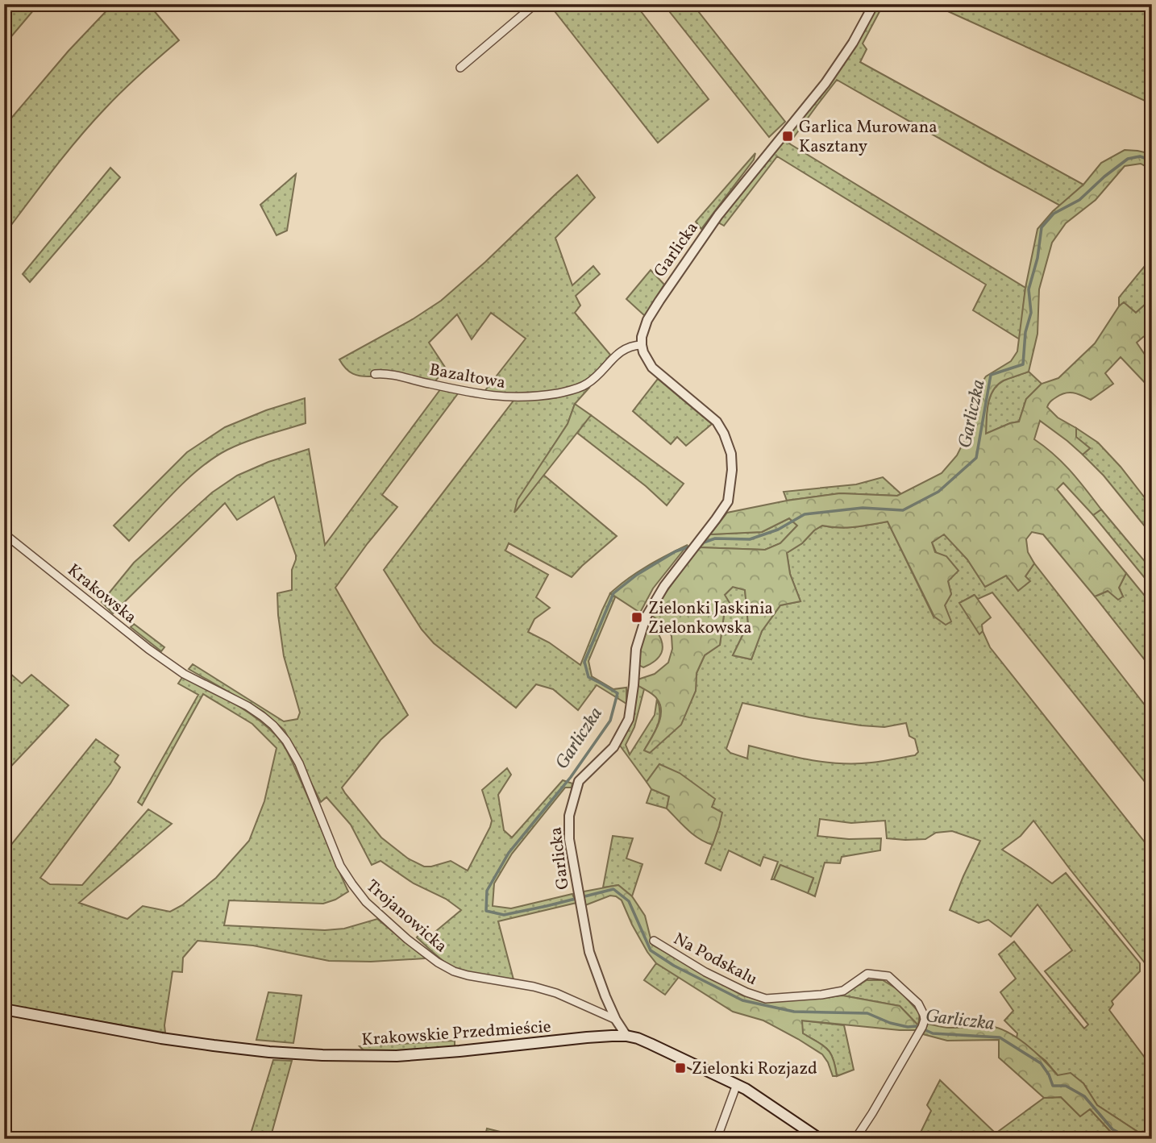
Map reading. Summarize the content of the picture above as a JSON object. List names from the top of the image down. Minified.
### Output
{"streets":{"main road":["Krakowskie Przedmieście"],"street":["Garlicka","Bazaltowa","Krakowska","Trojanowicka","Na Podskalu"]},"crossings":[["Garlicka","Bazaltowa"],["Garlicka","Trojanowicka"],["Garlicka","Krakowskie Przedmieście"],["Krakowska","Trojanowicka"]],"water":["Garliczka"],"places":{"transit":["Garlica Murowana Kasztany","Zielonki Jaskinia Zielonkowska","Zielonki Rozjazd"]}}
